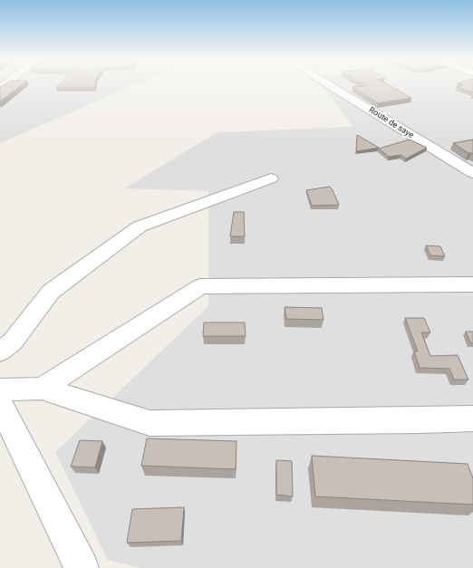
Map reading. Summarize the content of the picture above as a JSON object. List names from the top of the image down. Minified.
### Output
{"streets":{"street":["Route de saye"]}}
